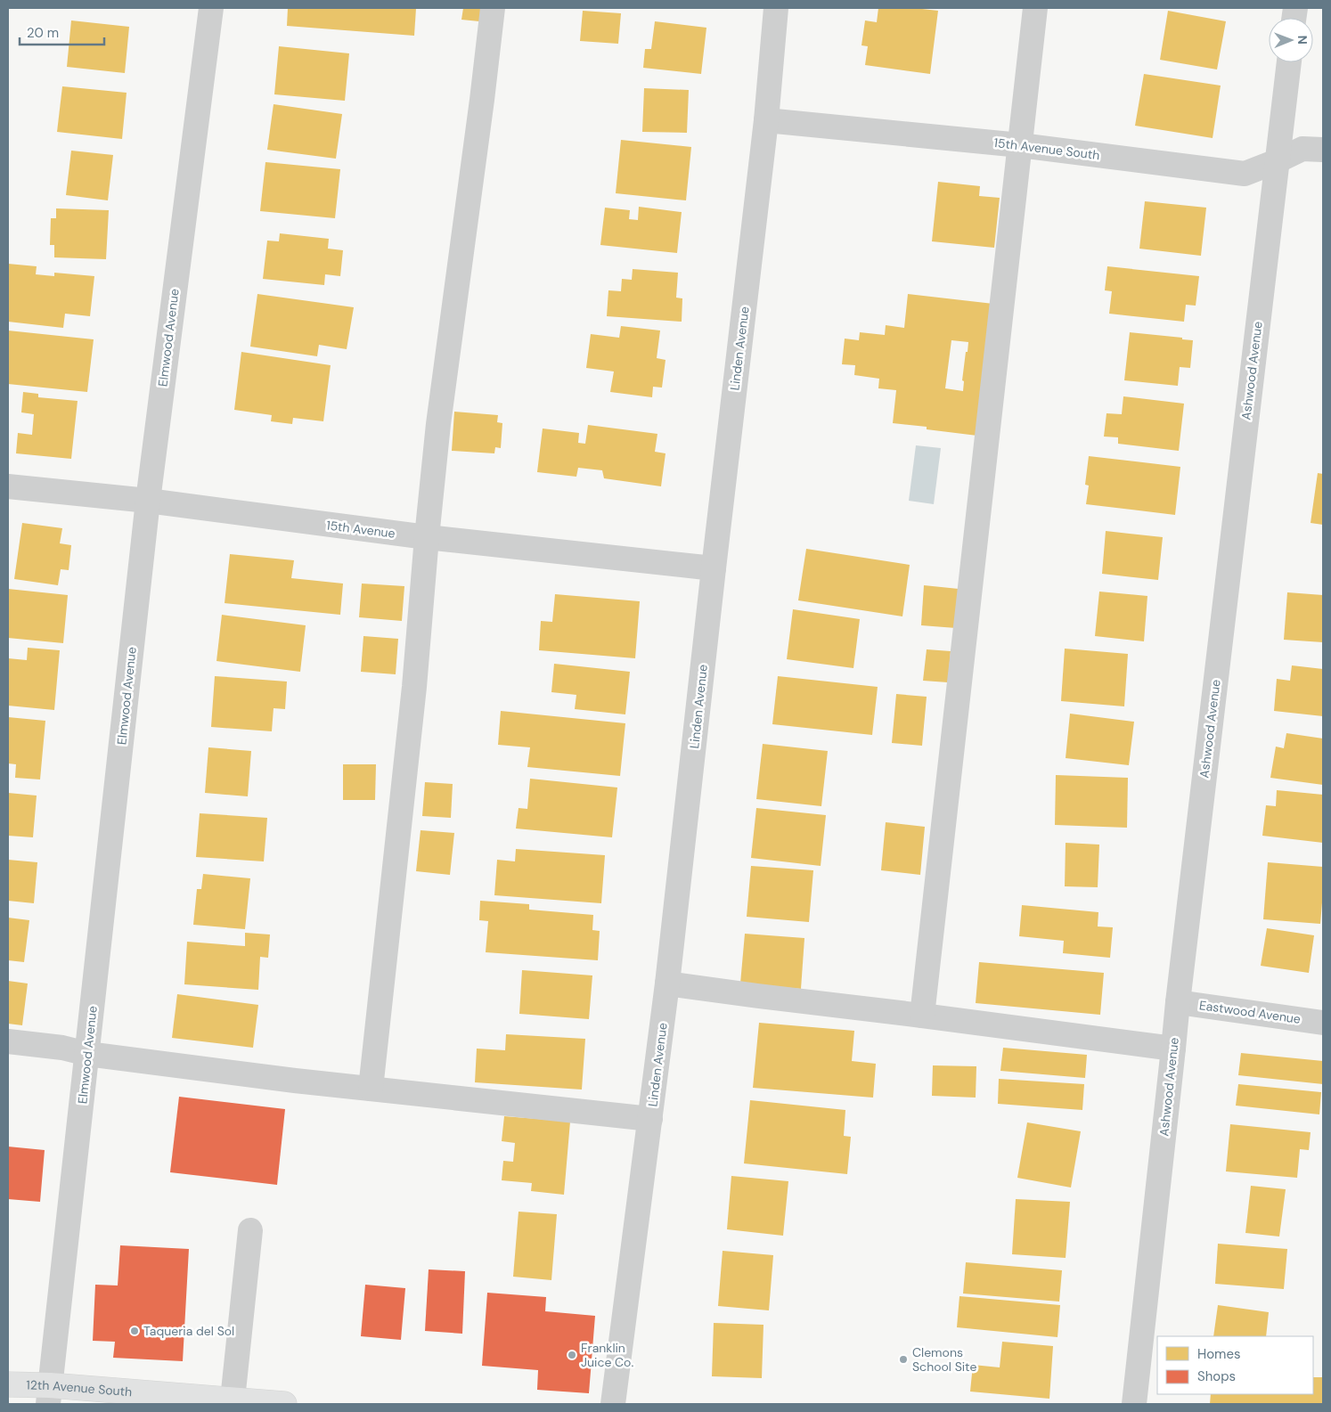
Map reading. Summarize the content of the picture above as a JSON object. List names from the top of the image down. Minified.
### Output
{"streets":{"main road":["12th Avenue South"],"street":["15th Avenue South","Elmwood Avenue","Linden Avenue","Ashwood Avenue","15th Avenue","Eastwood Avenue"]},"crossings":[["15th Avenue South","Linden Avenue"],["15th Avenue South","Ashwood Avenue"],["Elmwood Avenue","15th Avenue"],["Elmwood Avenue","12th Avenue South"],["Linden Avenue","15th Avenue"],["Ashwood Avenue","Eastwood Avenue"]],"places":["Taqueria del Sol","Franklin Juice Co.","Clemons School Site"],"legend":["Homes","Shops"],"scale_bar":"20 m","north":"right"}
